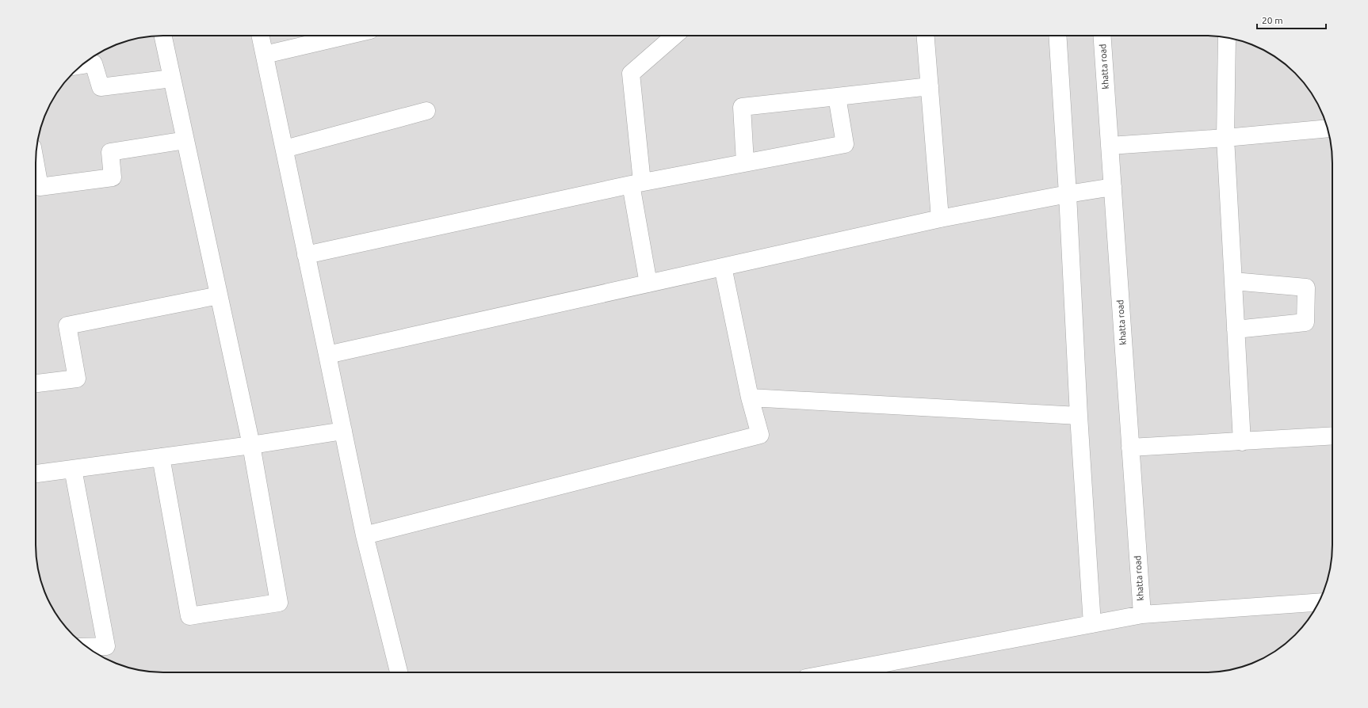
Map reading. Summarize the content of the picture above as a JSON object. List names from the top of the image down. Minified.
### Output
{"streets":{"street":["khatta road"]},"scale_bar":"20 m"}
